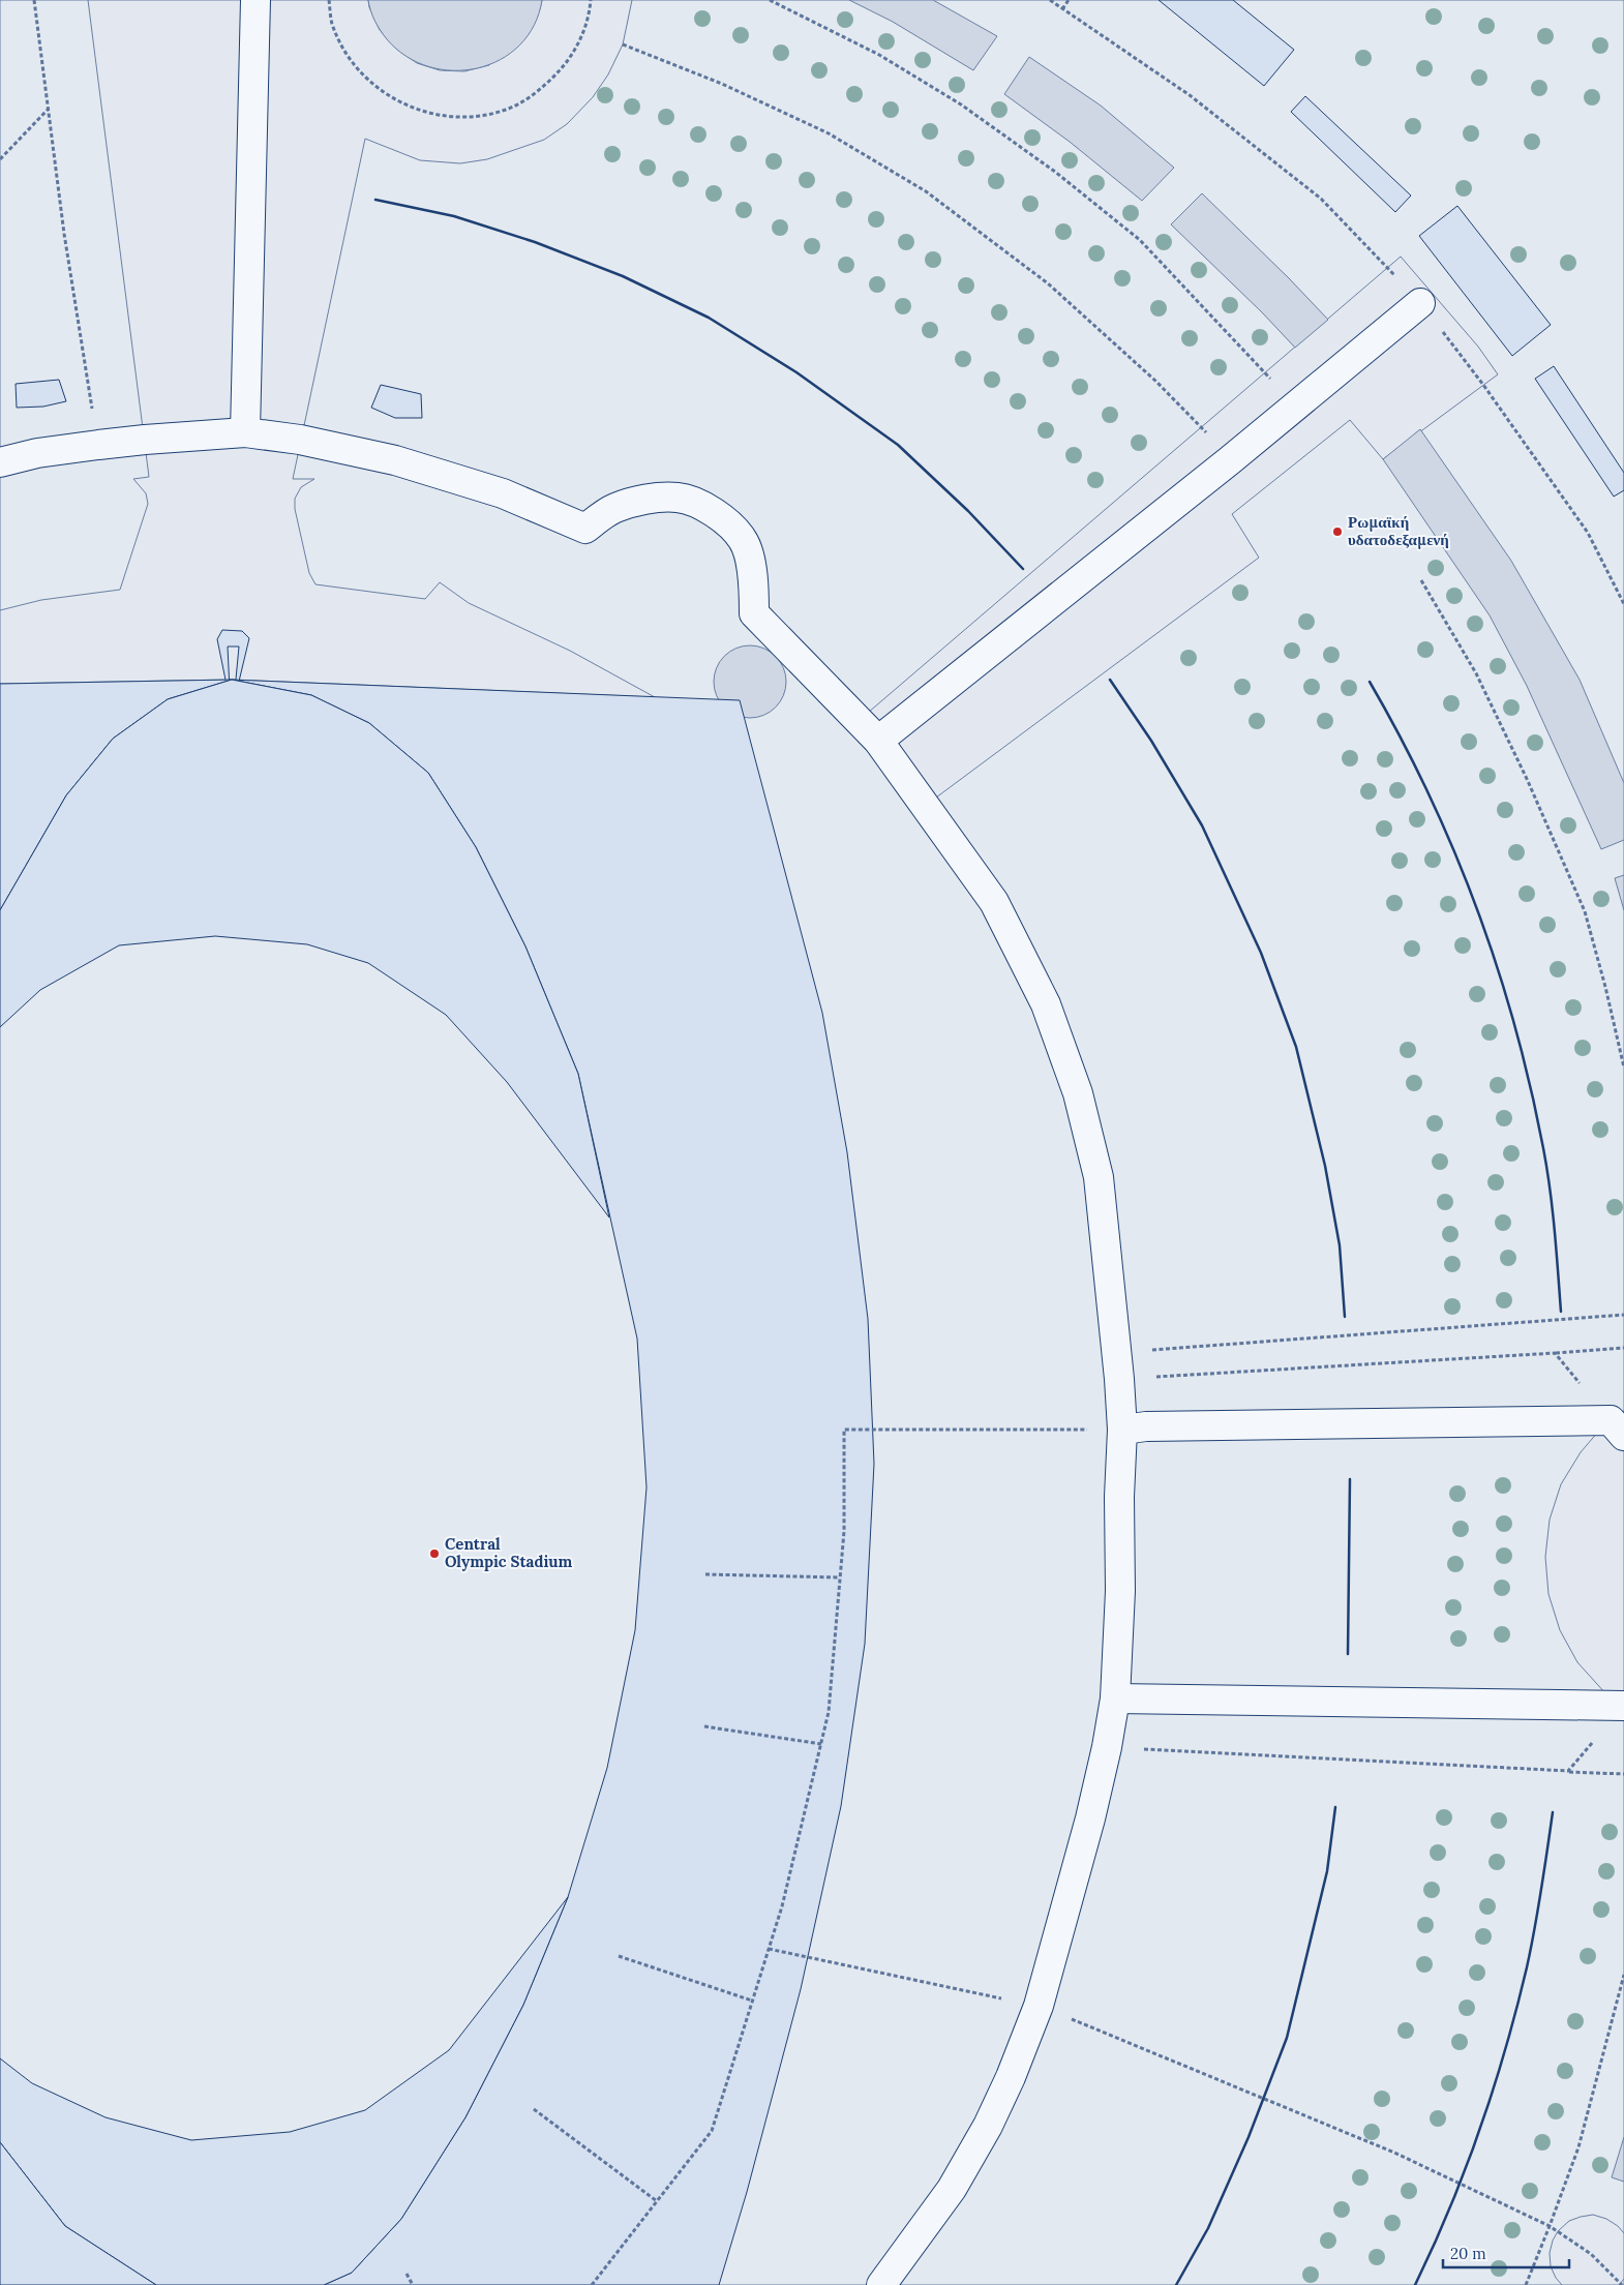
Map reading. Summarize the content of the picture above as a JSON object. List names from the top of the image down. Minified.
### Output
{"places":["Ρωμαϊκή υδατοδεξαμενή","Central Olympic Stadium"],"scale_bar":"20 m"}
